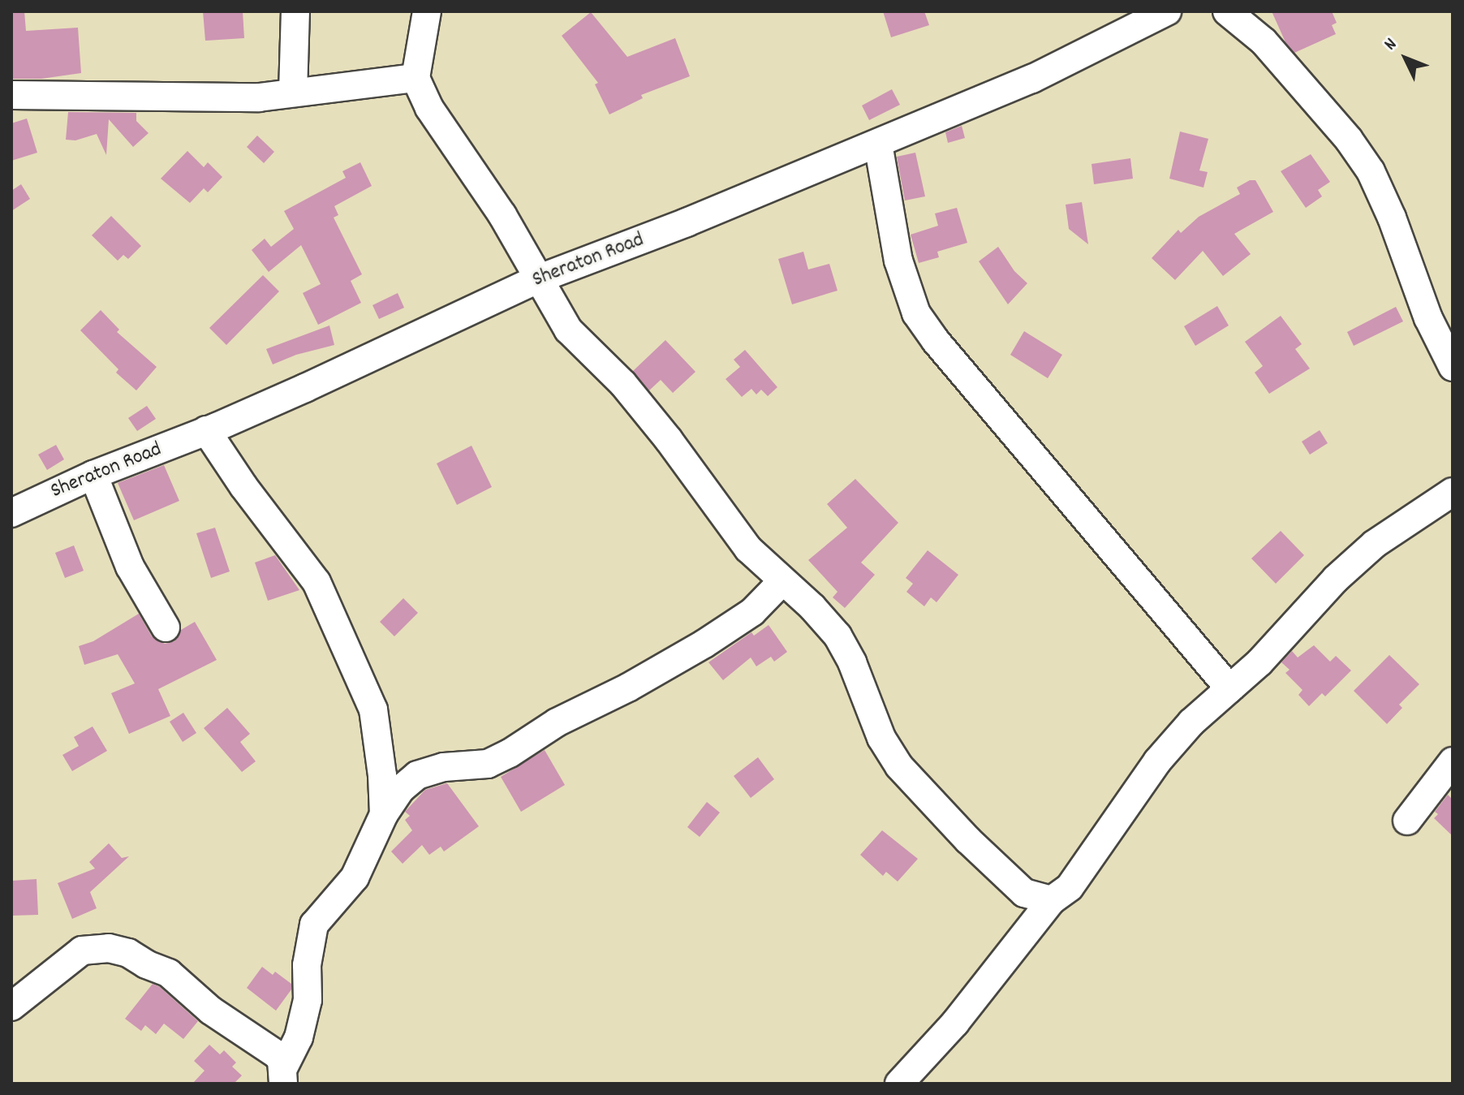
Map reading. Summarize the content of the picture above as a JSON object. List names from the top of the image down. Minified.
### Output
{"streets":{"street":["Sheraton Road"]},"north":"top left"}
